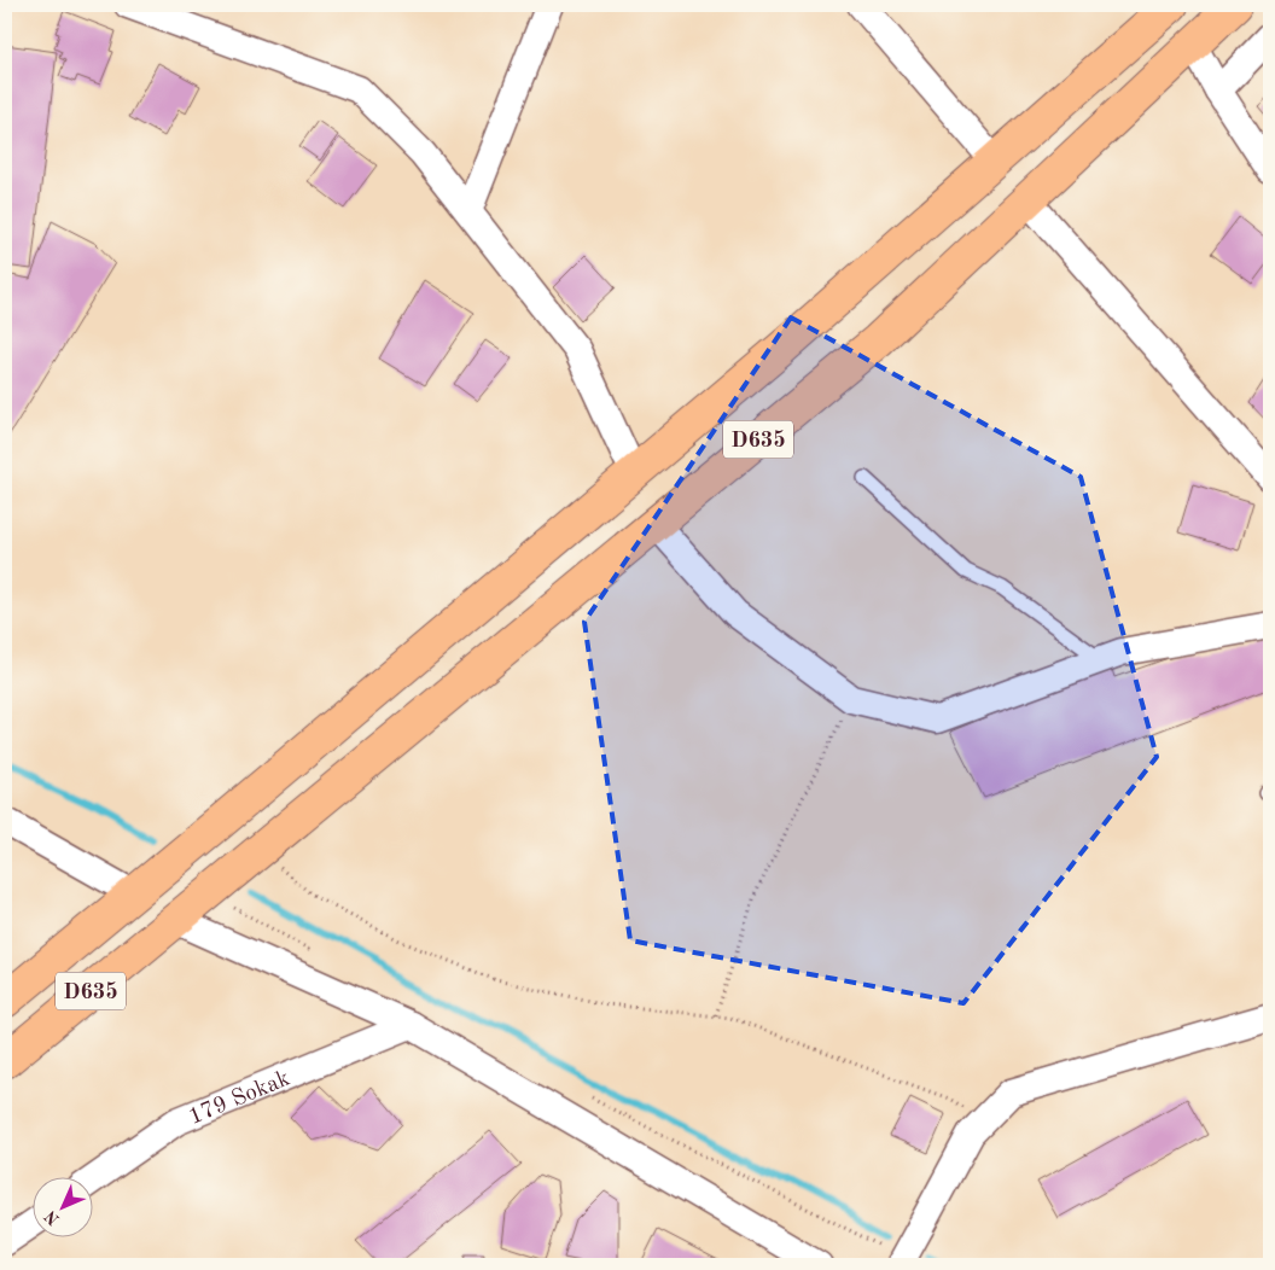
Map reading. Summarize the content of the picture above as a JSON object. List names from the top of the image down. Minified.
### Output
{"streets":{"highway":["D635"],"street":["179 Sokak"]},"north":"bottom left"}
